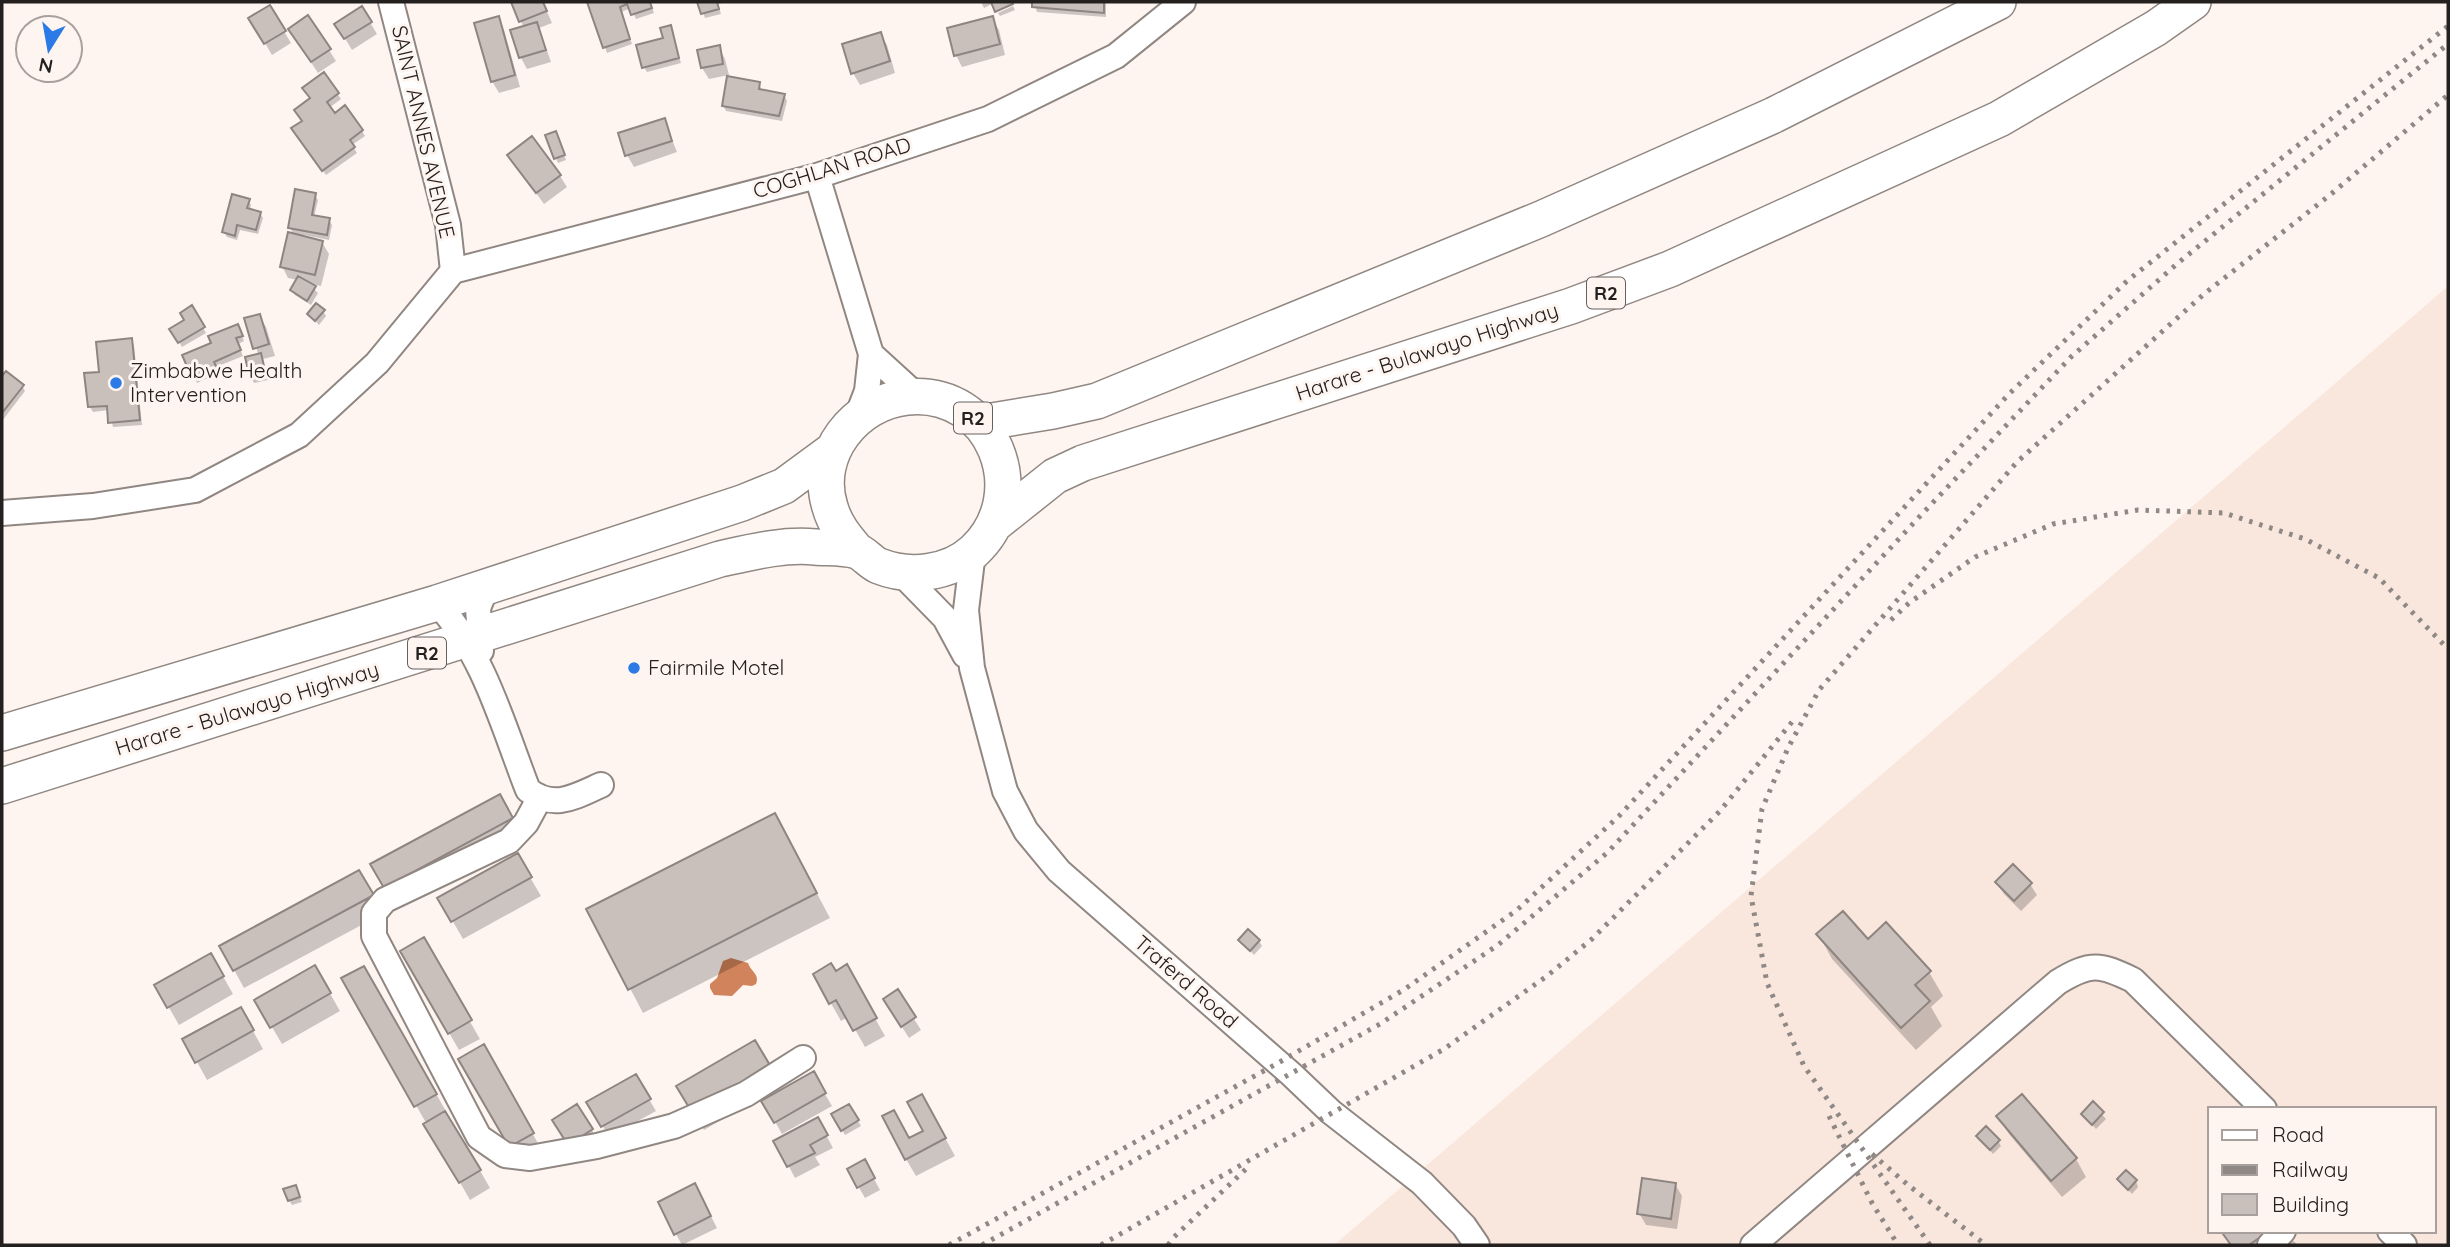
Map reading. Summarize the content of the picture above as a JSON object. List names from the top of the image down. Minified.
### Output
{"streets":{"highway":["R2","Harare - Bulawayo Highway"],"street":["SAINT ANNES AVENUE","COGHLAN ROAD","Traferd Road"]},"crossings":[["SAINT ANNES AVENUE","COGHLAN ROAD"],["R2","Harare - Bulawayo Highway"],["R2","Traferd Road"],["Harare - Bulawayo Highway","Traferd Road"]],"places":["Zimbabwe Health Intervention","Fairmile Motel"],"legend":["Road","Railway","Building"],"north":"bottom"}
